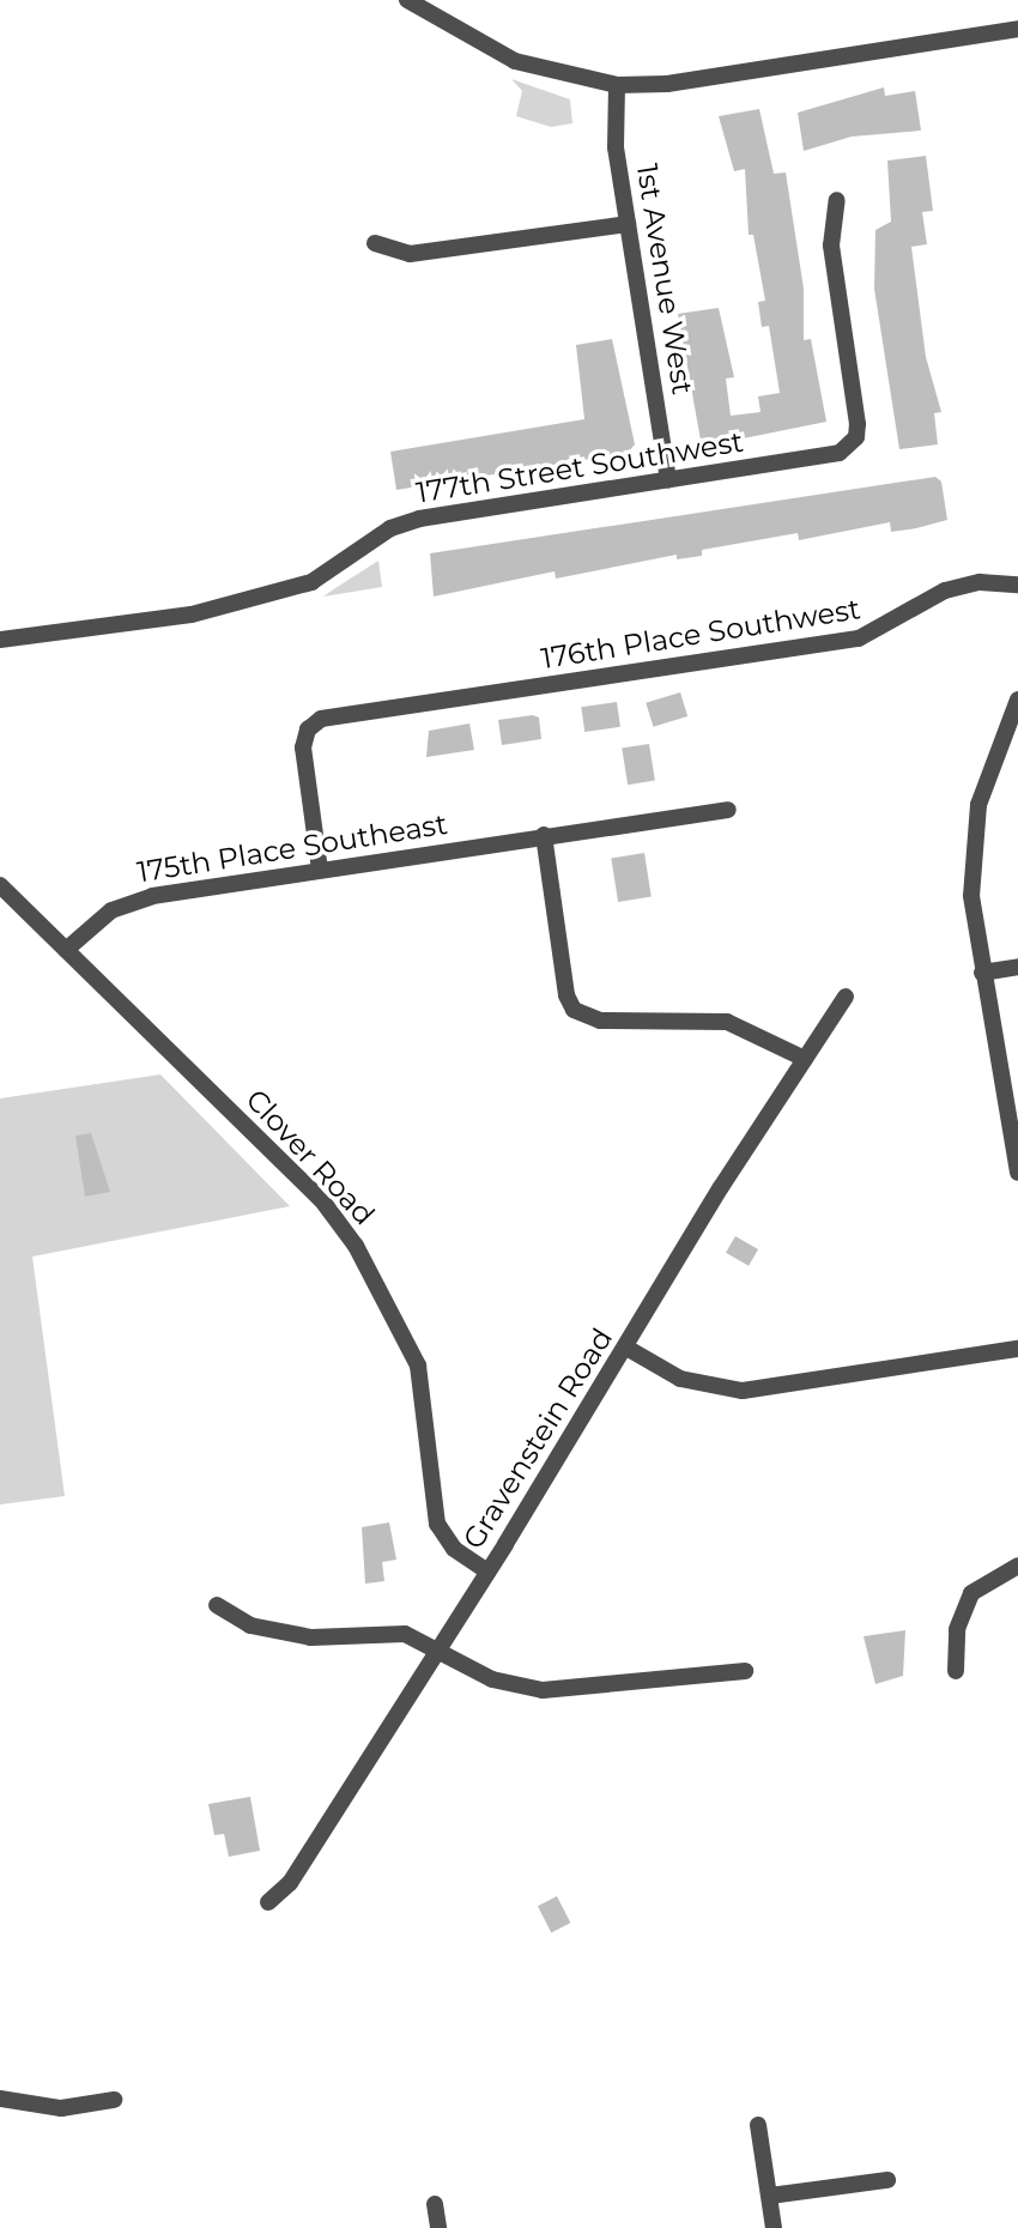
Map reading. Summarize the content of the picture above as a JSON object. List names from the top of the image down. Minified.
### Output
{"streets":{"street":["1st Avenue West","177th Street Southwest","176th Place Southwest","175th Place Southeast","Clover Road","Gravenstein Road"]},"crossings":[["1st Avenue West","177th Street Southwest"],["176th Place Southwest","175th Place Southeast"],["175th Place Southeast","Clover Road"],["Clover Road","Gravenstein Road"]]}
